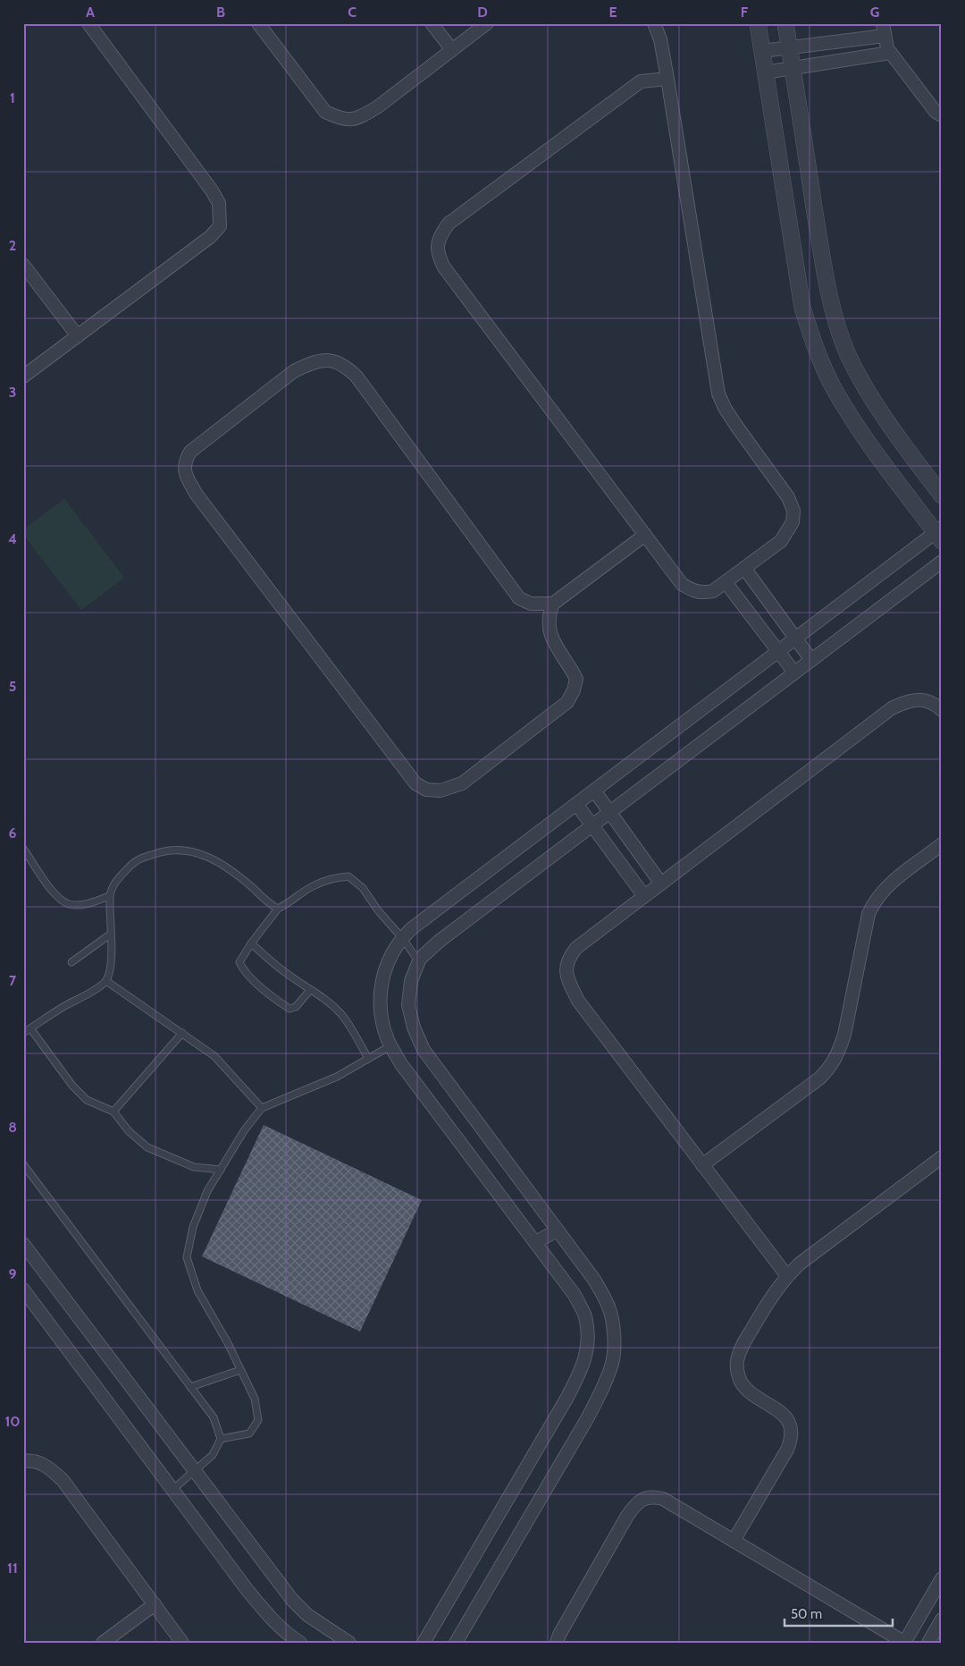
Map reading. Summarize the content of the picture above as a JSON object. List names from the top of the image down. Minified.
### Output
{"scale_bar":"50 m","grid":{"columns":["A","B","C","D","E","F","G"],"rows":["1","2","3","4","5","6","7","8","9","10","11"]}}
